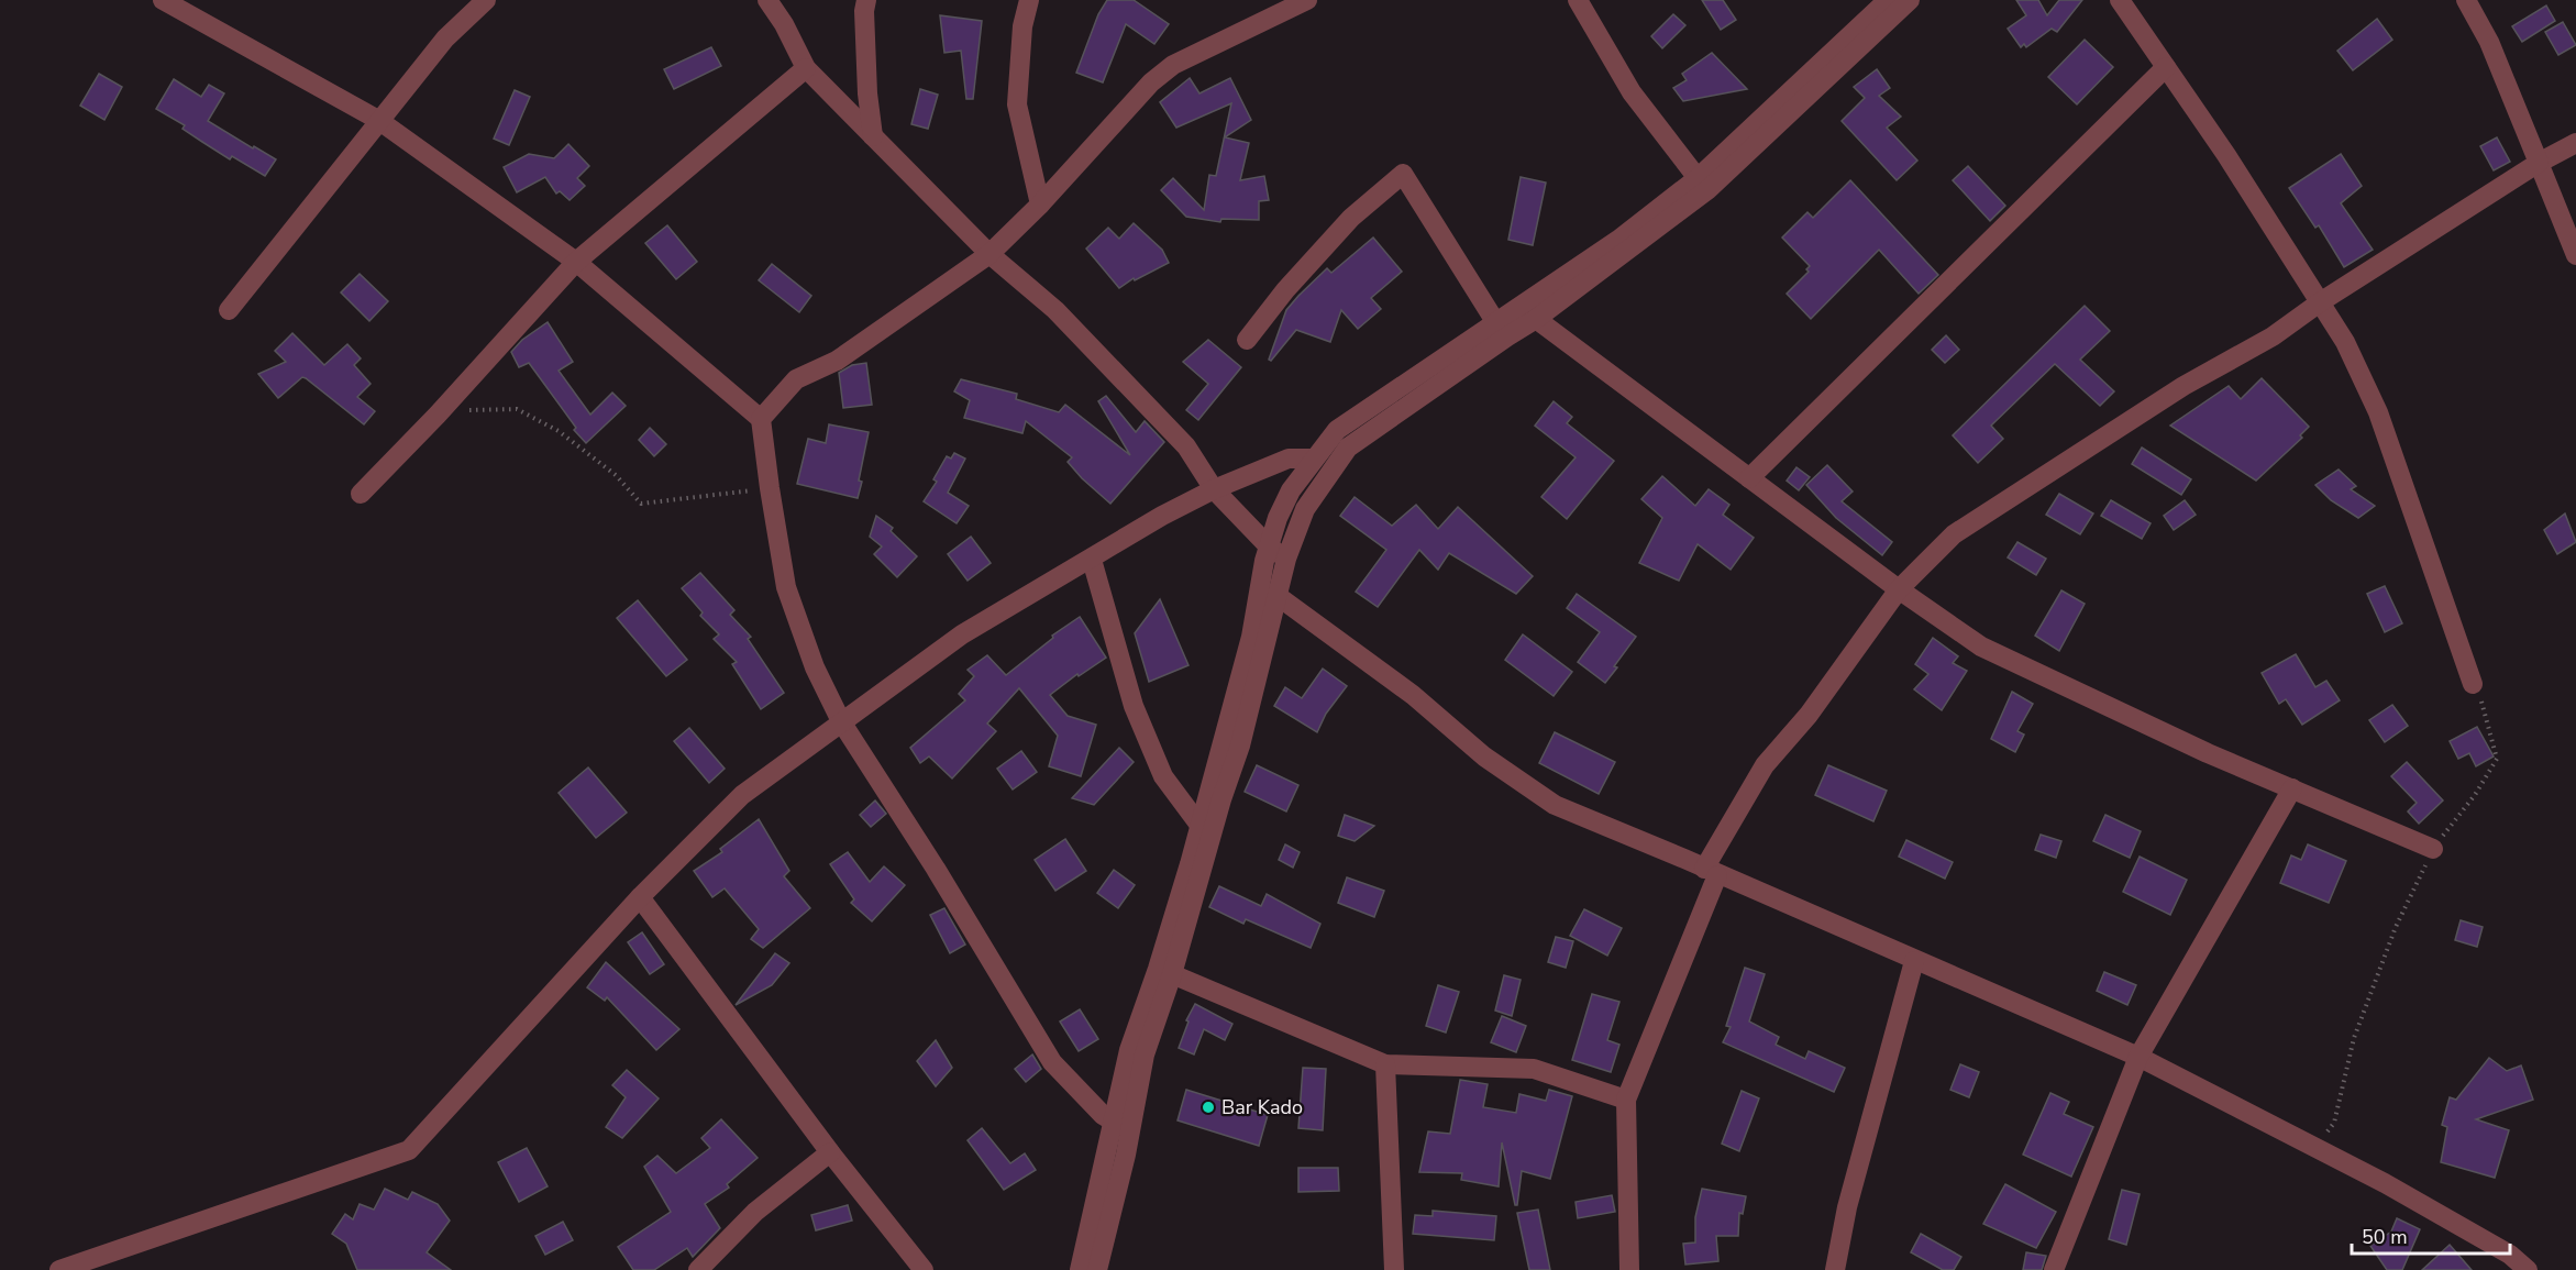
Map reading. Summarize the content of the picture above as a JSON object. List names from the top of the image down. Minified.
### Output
{"places":["Bar Kado"],"scale_bar":"50 m"}
